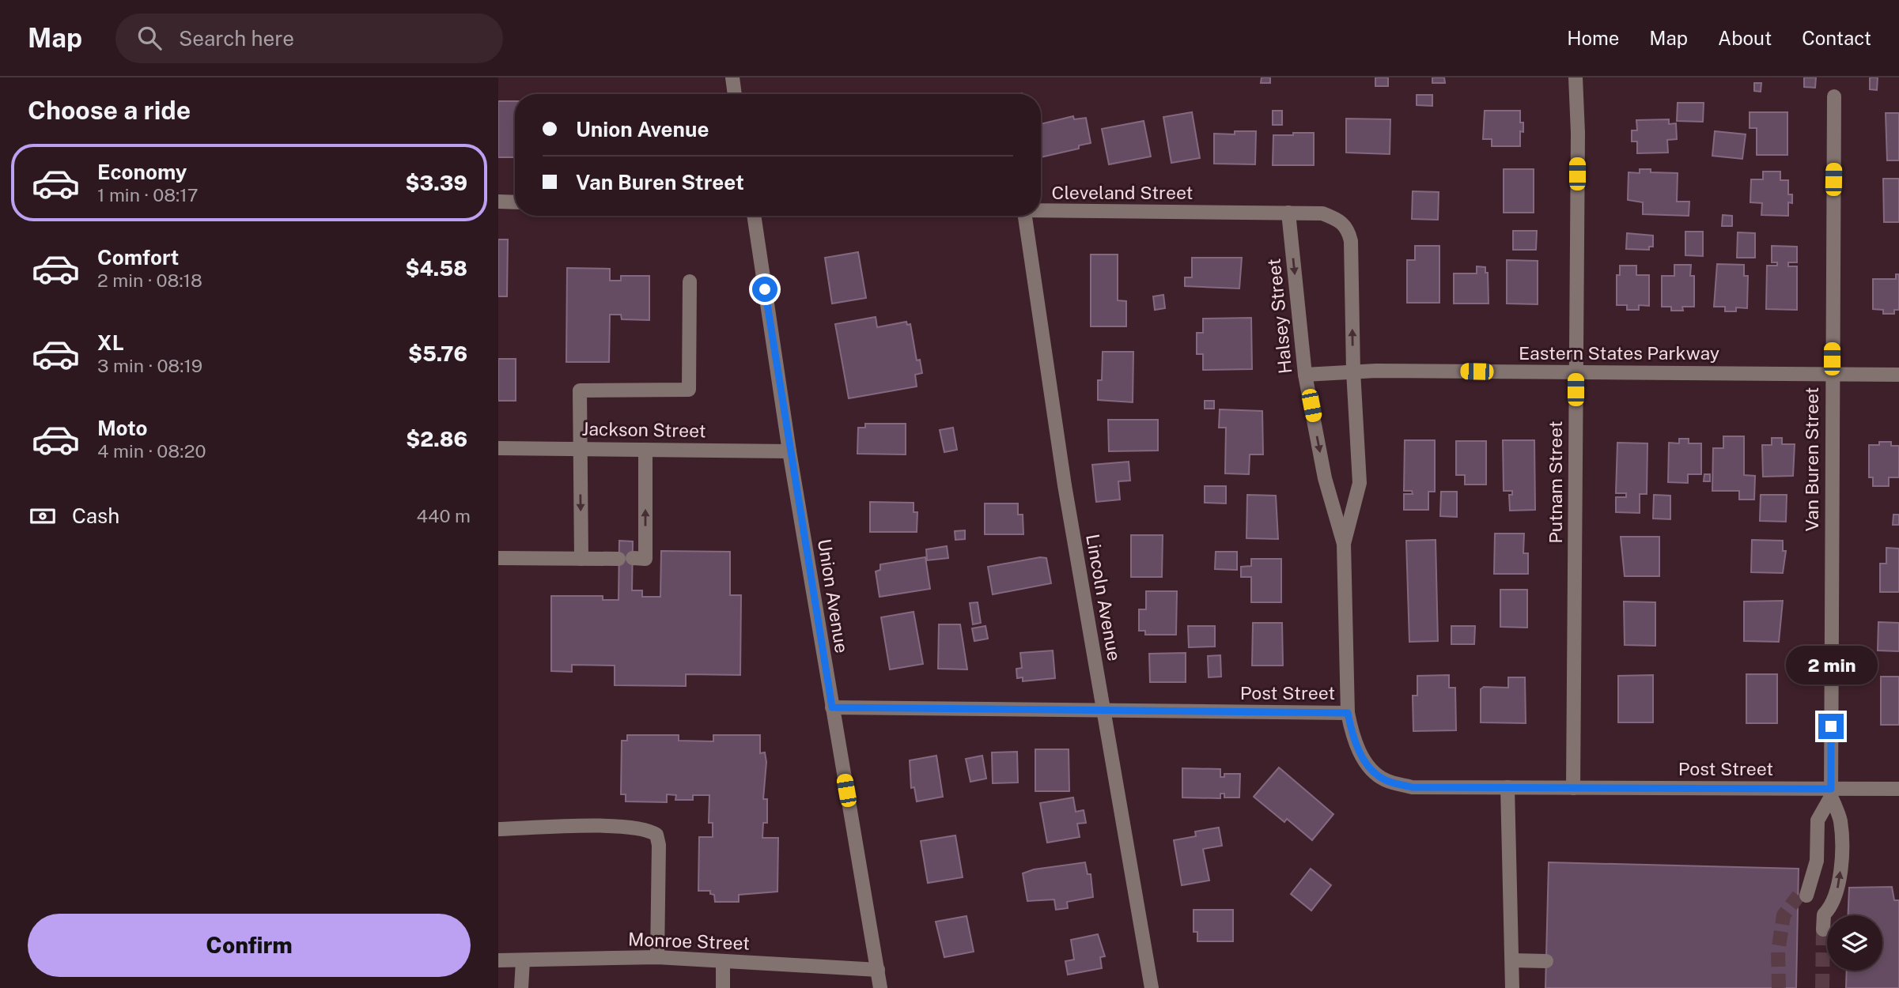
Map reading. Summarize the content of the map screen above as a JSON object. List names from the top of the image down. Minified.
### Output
{"streets":{"street":["Cleveland Street","Halsey Street","Eastern States Parkway","Jackson Street","Van Buren Street","Putnam Street","Union Avenue","Lincoln Avenue","Post Street","Monroe Street"]},"crossings":[["Cleveland Street","Halsey Street"],["Halsey Street","Eastern States Parkway"],["Halsey Street","Post Street"],["Eastern States Parkway","Van Buren Street"],["Eastern States Parkway","Putnam Street"],["Jackson Street","Union Avenue"],["Van Buren Street","Post Street"],["Putnam Street","Post Street"],["Union Avenue","Post Street"],["Union Avenue","Monroe Street"],["Lincoln Avenue","Post Street"]],"page":{"header":"Map","search":"Search here","nav":["Home","Map","About","Contact"],"heading":"Choose a ride","banner":["Union Avenue","Van Buren Street"],"list":[{"name":"Economy","note":"1 min · 08:17","value":"$3.39"},{"name":"Comfort","note":"2 min · 08:18","value":"$4.58"},{"name":"XL","note":"3 min · 08:19","value":"$5.76"},{"name":"Moto","note":"4 min · 08:20","value":"$2.86"}],"pay":["Cash","440 m"],"bubble":"2 min","buttons":"Confirm"}}
